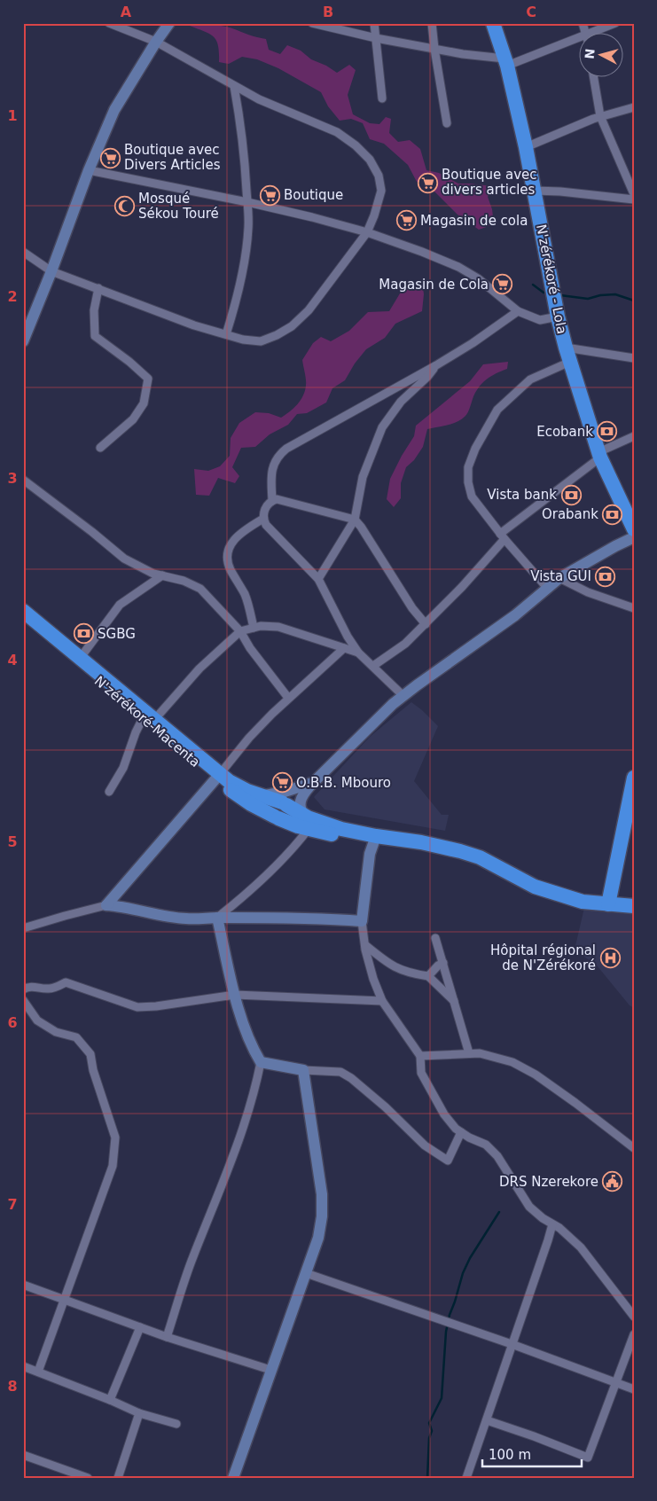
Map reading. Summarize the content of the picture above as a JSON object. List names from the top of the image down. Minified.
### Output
{"streets":{"highway":["N'zérékoré - Lola"]},"places":{"supermarket":["Boutique avec Divers Articles","Boutique avec divers articles","Boutique","Magasin de cola","Magasin de Cola","O.B.B. Mbouro"],"mosque":["Mosqué Sékou Touré"],"bank":["Ecobank","Vista bank","Orabank","Vista GUI","SGBG"],"hospital":["Hôpital régional de N'Zérékoré"],"public building":["DRS Nzerekore"]},"scale_bar":"100 m","north":"left","grid":{"columns":["A","B","C"],"rows":["1","2","3","4","5","6","7","8"]}}
